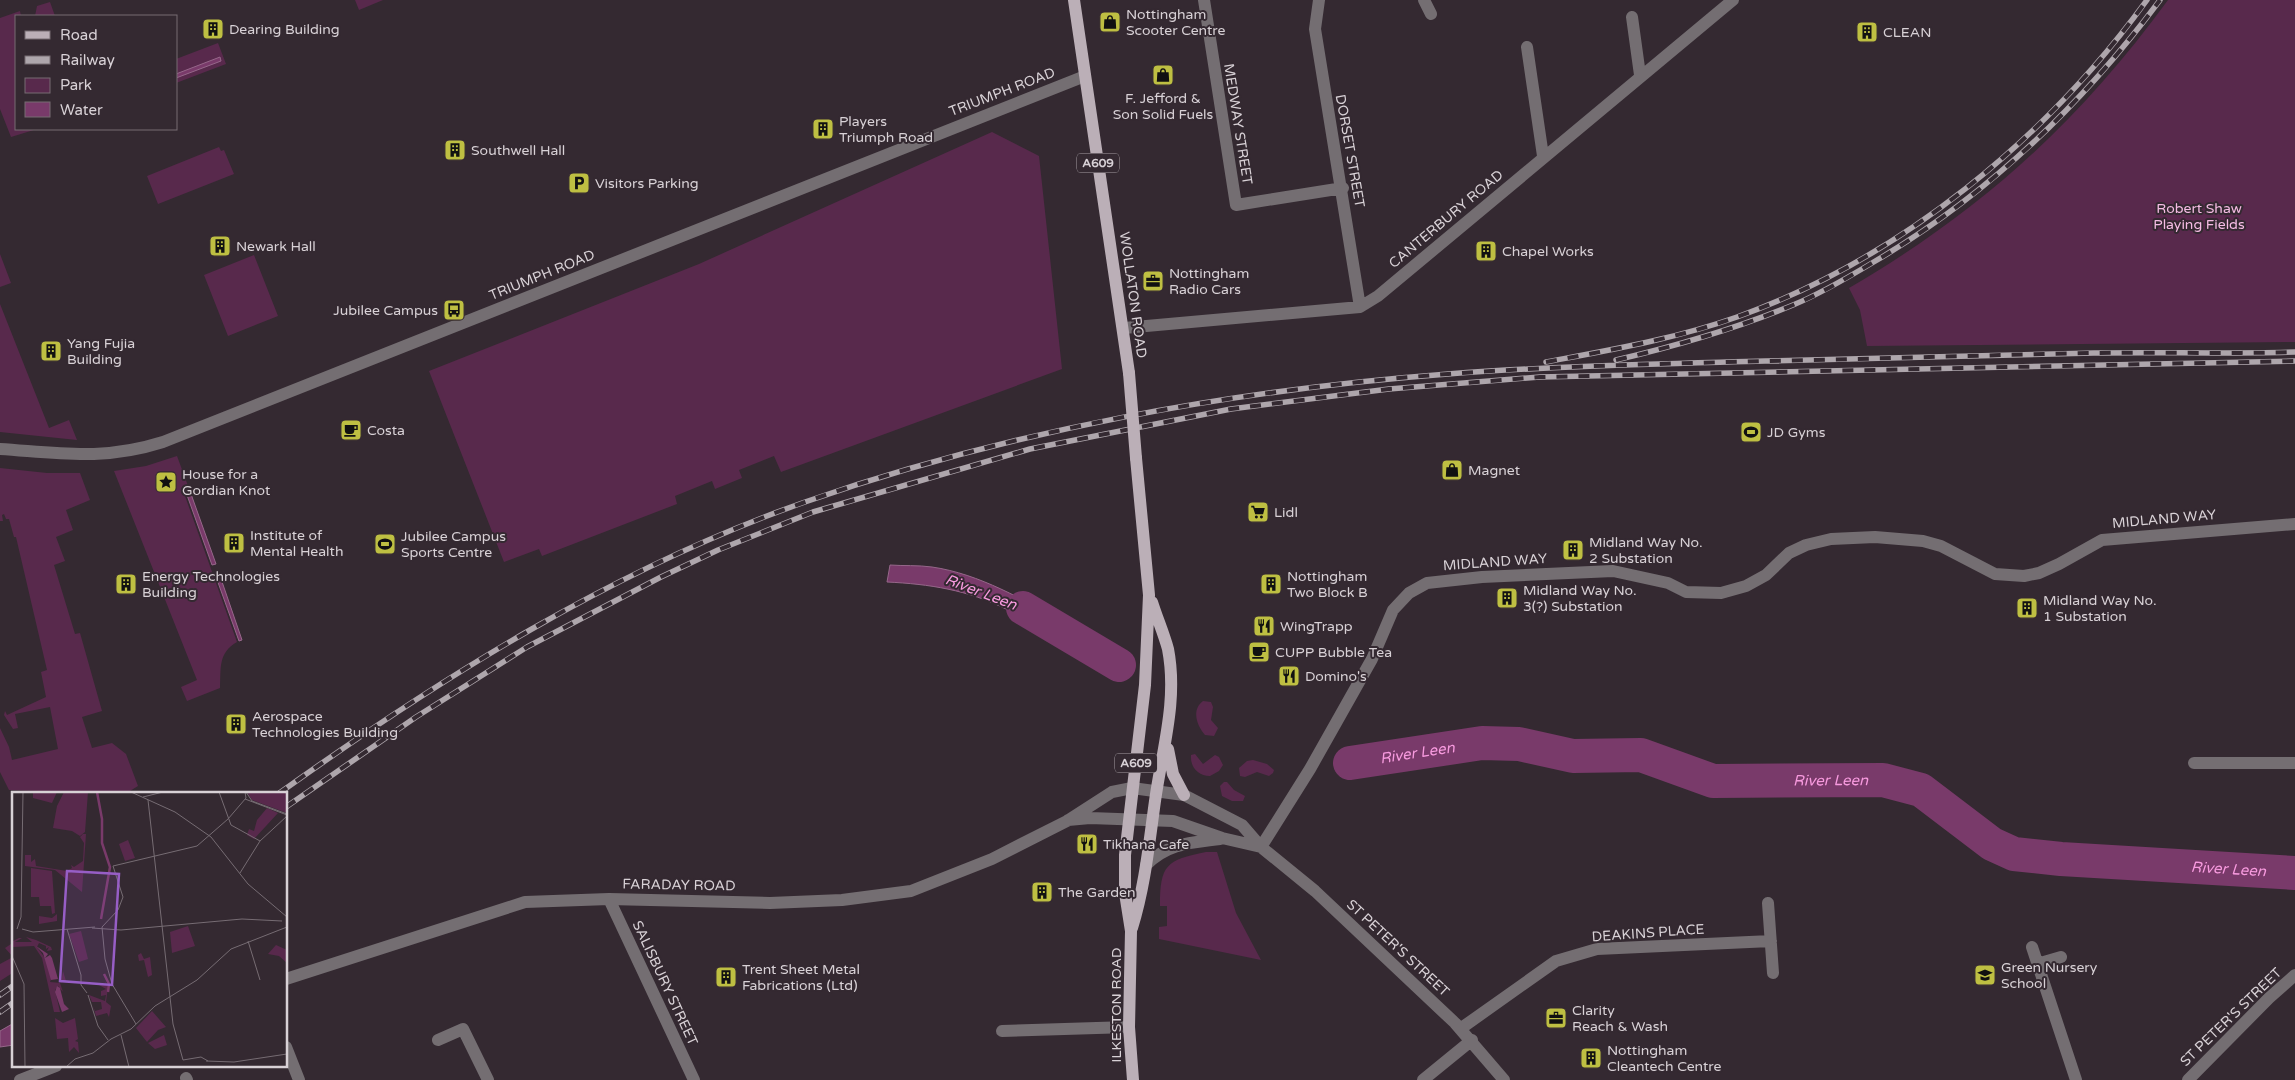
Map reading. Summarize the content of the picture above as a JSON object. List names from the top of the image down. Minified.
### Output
{"streets":{"main road":["A609","WOLLATON ROAD","ILKESTON ROAD"],"street":["TRIUMPH ROAD","MEDWAY STREET","DORSET STREET","CANTERBURY ROAD","MIDLAND WAY","FARADAY ROAD","DEAKINS PLACE","ST PETER'S STREET","SALISBURY STREET"]},"crossings":[["TRIUMPH ROAD","WOLLATON ROAD"],["MEDWAY STREET","DORSET STREET"],["DORSET STREET","CANTERBURY ROAD"],["CANTERBURY ROAD","WOLLATON ROAD"],["WOLLATON ROAD","FARADAY ROAD"],["WOLLATON ROAD","ST PETER'S STREET"],["WOLLATON ROAD","ILKESTON ROAD"],["MIDLAND WAY","ST PETER'S STREET"],["FARADAY ROAD","ST PETER'S STREET"],["FARADAY ROAD","SALISBURY STREET"],["DEAKINS PLACE","ST PETER'S STREET"]],"water":["River Leen"],"parks":["Robert Shaw Playing Fields"],"places":{"shop":["Nottingham Scooter Centre","F. Jefford & Son Solid Fuels","Magnet"],"building":["Dearing Building","CLEAN","Players Triumph Road","Southwell Hall","Newark Hall","Chapel Works","Yang Fujia Building","Institute of Mental Health","Midland Way No. 2 Substation","Energy Technologies Building","Nottingham Two Block B","Midland Way No. 3(?) Substation","Midland Way No. 1 Substation","Aerospace Technologies Building","The Garden","Trent Sheet Metal Fabrications (Ltd)","Nottingham Cleantech Centre"],"parking":["Visitors Parking"],"office":["Nottingham Radio Cars","Clarity Reach & Wash"],"bus stop":["Jubilee Campus"],"cafe":["Costa","CUPP Bubble Tea"],"sports":["JD Gyms","Jubilee Campus Sports Centre"],"place":["House for a Gordian Knot"],"supermarket":["Lidl"],"restaurant":["WingTrapp","Domino's","Tikhana Cafe"],"school or university":["Green Nursery School"]},"legend":["Road","Railway","Park","Water"]}
